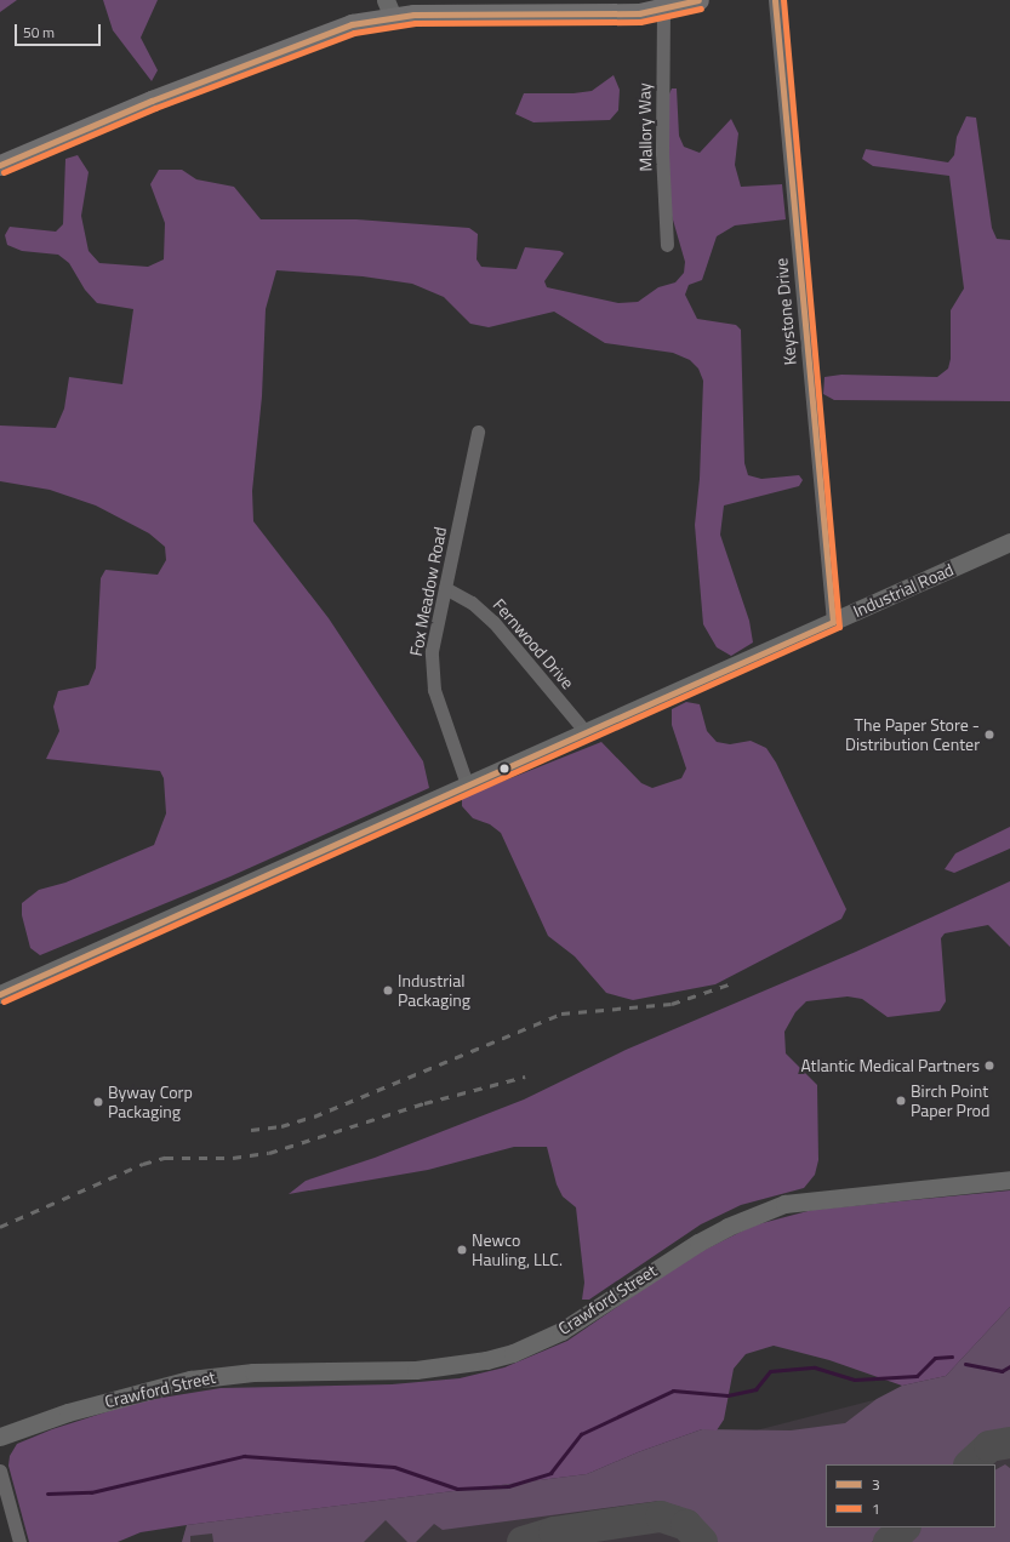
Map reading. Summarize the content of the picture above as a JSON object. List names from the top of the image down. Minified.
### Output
{"streets":{"street":["Mallory Way","Keystone Drive","Industrial Road","Fox Meadow Road","Fernwood Drive","Crawford Street"]},"crossings":[["Keystone Drive","Industrial Road"],["Industrial Road","Fox Meadow Road"],["Industrial Road","Fernwood Drive"],["Fox Meadow Road","Fernwood Drive"]],"places":["The Paper Store - Distribution Center","Industrial Packaging","Atlantic Medical Partners","Birch Point Paper Prod","Byway Corp Packaging","Newco Hauling, LLC."],"lines":["transit line 3","transit line 1"],"legend":["3","1"],"scale_bar":"50 m"}
